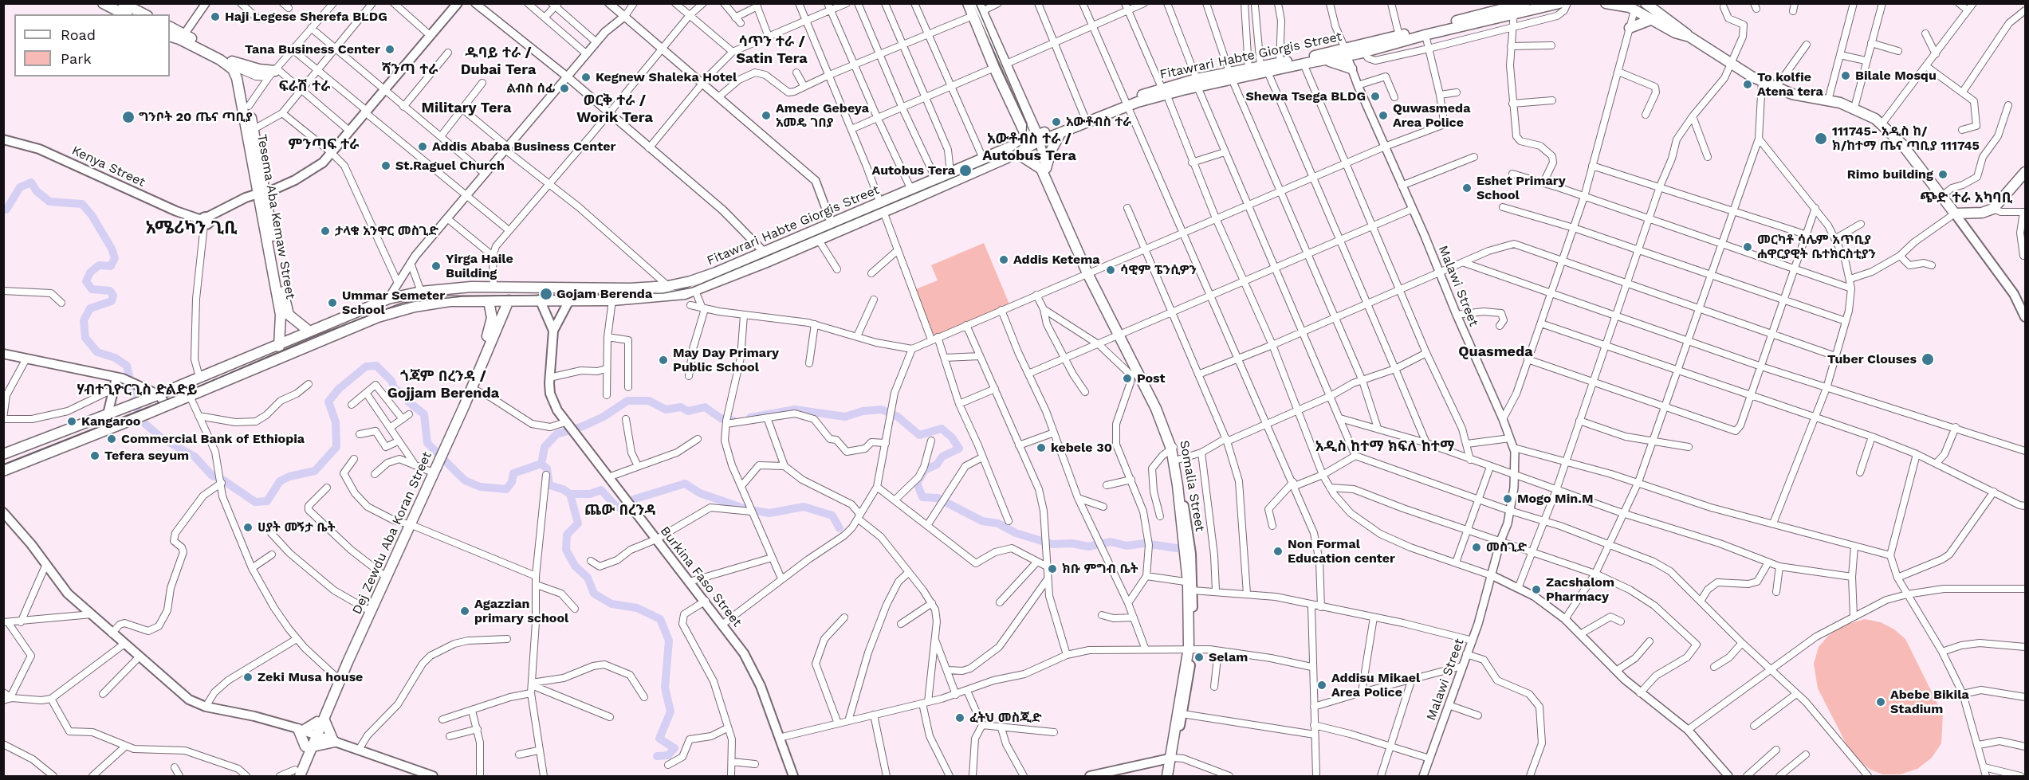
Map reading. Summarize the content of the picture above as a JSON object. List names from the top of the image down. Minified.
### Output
{"streets":{"main road":["Fitawrari Habte Giorgis Street","Kenya Street","Tesema Aba Kemaw Street","Somalia Street","Dej Zewdu Aba Koran Street","Burkina Faso Street"],"street":["Malawi Street"]},"crossings":[["Fitawrari Habte Giorgis Street","Tesema Aba Kemaw Street"],["Fitawrari Habte Giorgis Street","Malawi Street"]],"districts":["ሳጥን ተራ / Satin Tera","ዱባይ ተራ / Dubai Tera","ሻንጣ ተራ","ፍራሽ ተራ","ወርቅ ተራ / Worik Tera","Military Tera","አውቶብስ ተራ / Autobus Tera","ምንጣፍ ተራ","ጭድ ተራ አካባቢ","አሜሪካን ጊቢ","Quasmeda","ጎጃም በረንዳ / Gojjam Berenda","ሃብተጊዮርጊስ ድልድይ","አዲስ ከተማ ክፍለ ከተማ","ጨው በረንዳ"],"places":["Haji Legese Sherefa BLDG","Tana Business Center","Bilale Mosqu","Kegnew Shaleka Hotel","To kolfie Atena tera","ልብስ ሰፊ","Shewa Tsega BLDG","Amede Gebeya አመዴ ገበያ","Quwasmeda Area Police","ግንቦት 20 ጤና ጣቢያ","አውቶብስ ተራ","111745- አዲስ ከ/ ክ/ከተማ ጤና ጣቢያ 111745","Addis Ababa Business Center","St.Raguel Church","Autobus Tera","Rimo building","Eshet Primary School","ታላቁ አንዋር መስጊድ","መርካቶ ሳሌም አጥቢያ ሐዋርያዊት ቤተክርስቲያን","Addis Ketema","Yirga Haile Building","ሳዊም ፔንሲዎን","Gojam Berenda","Ummar Semeter School","Tuber Clouses","May Day Primary Public School","Post","Kangaroo","Commercial Bank of Ethiopia","kebele 30","Tefera seyum","Mogo Min.M","ሀያት መኝታ ቤት","መስጊድ","Non Formal Education center","ክቡ ምግብ ቤት","Zacshalom Pharmacy","Agazzian primary school","Selam","Zeki Musa house","Addisu Mikael Area Police","Abebe Bikila Stadium","ፈትህ መስጂድ"],"legend":["Road","Park"]}
